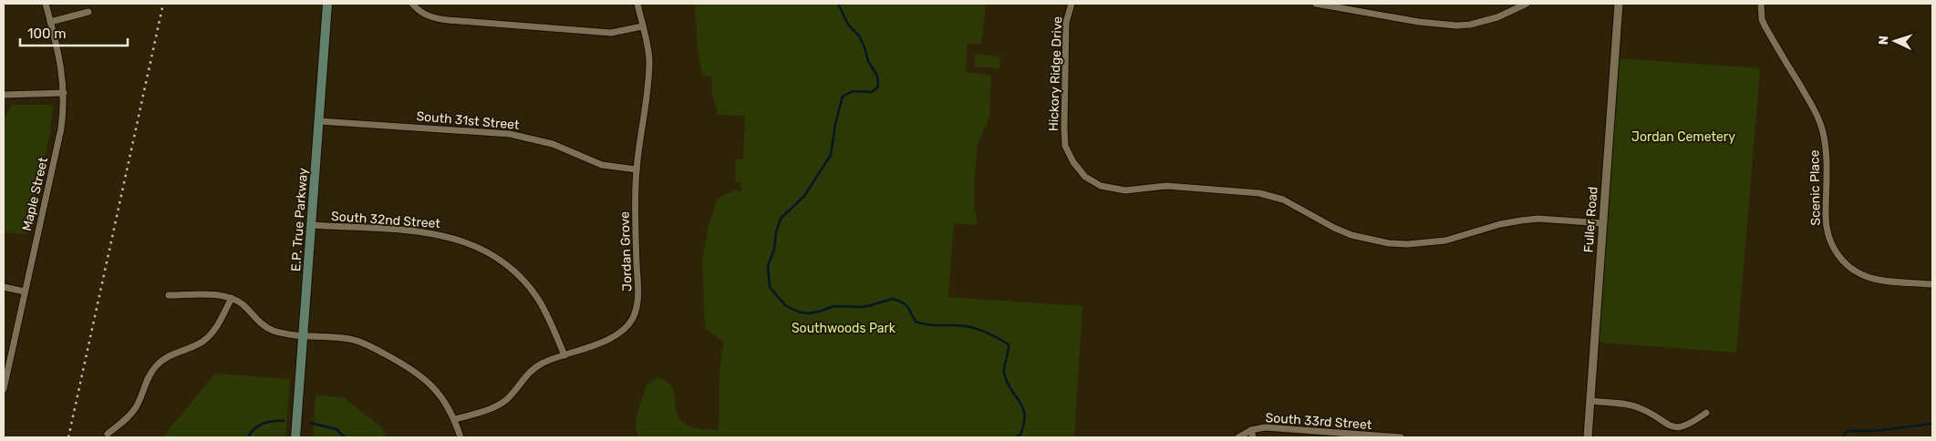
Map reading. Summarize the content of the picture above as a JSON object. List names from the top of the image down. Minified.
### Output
{"streets":{"main road":["E.P. True Parkway"],"street":["Hickory Ridge Drive","South 31st Street","Scenic Place","Maple Street","South 32nd Street","Fuller Road","Jordan Grove","South 33rd Street"]},"crossings":[["Hickory Ridge Drive","Fuller Road"],["South 31st Street","E.P. True Parkway"],["South 31st Street","Jordan Grove"],["E.P. True Parkway","South 32nd Street"],["South 32nd Street","Jordan Grove"]],"parks":["Jordan Cemetery","Southwoods Park"],"scale_bar":"100 m","north":"left"}
